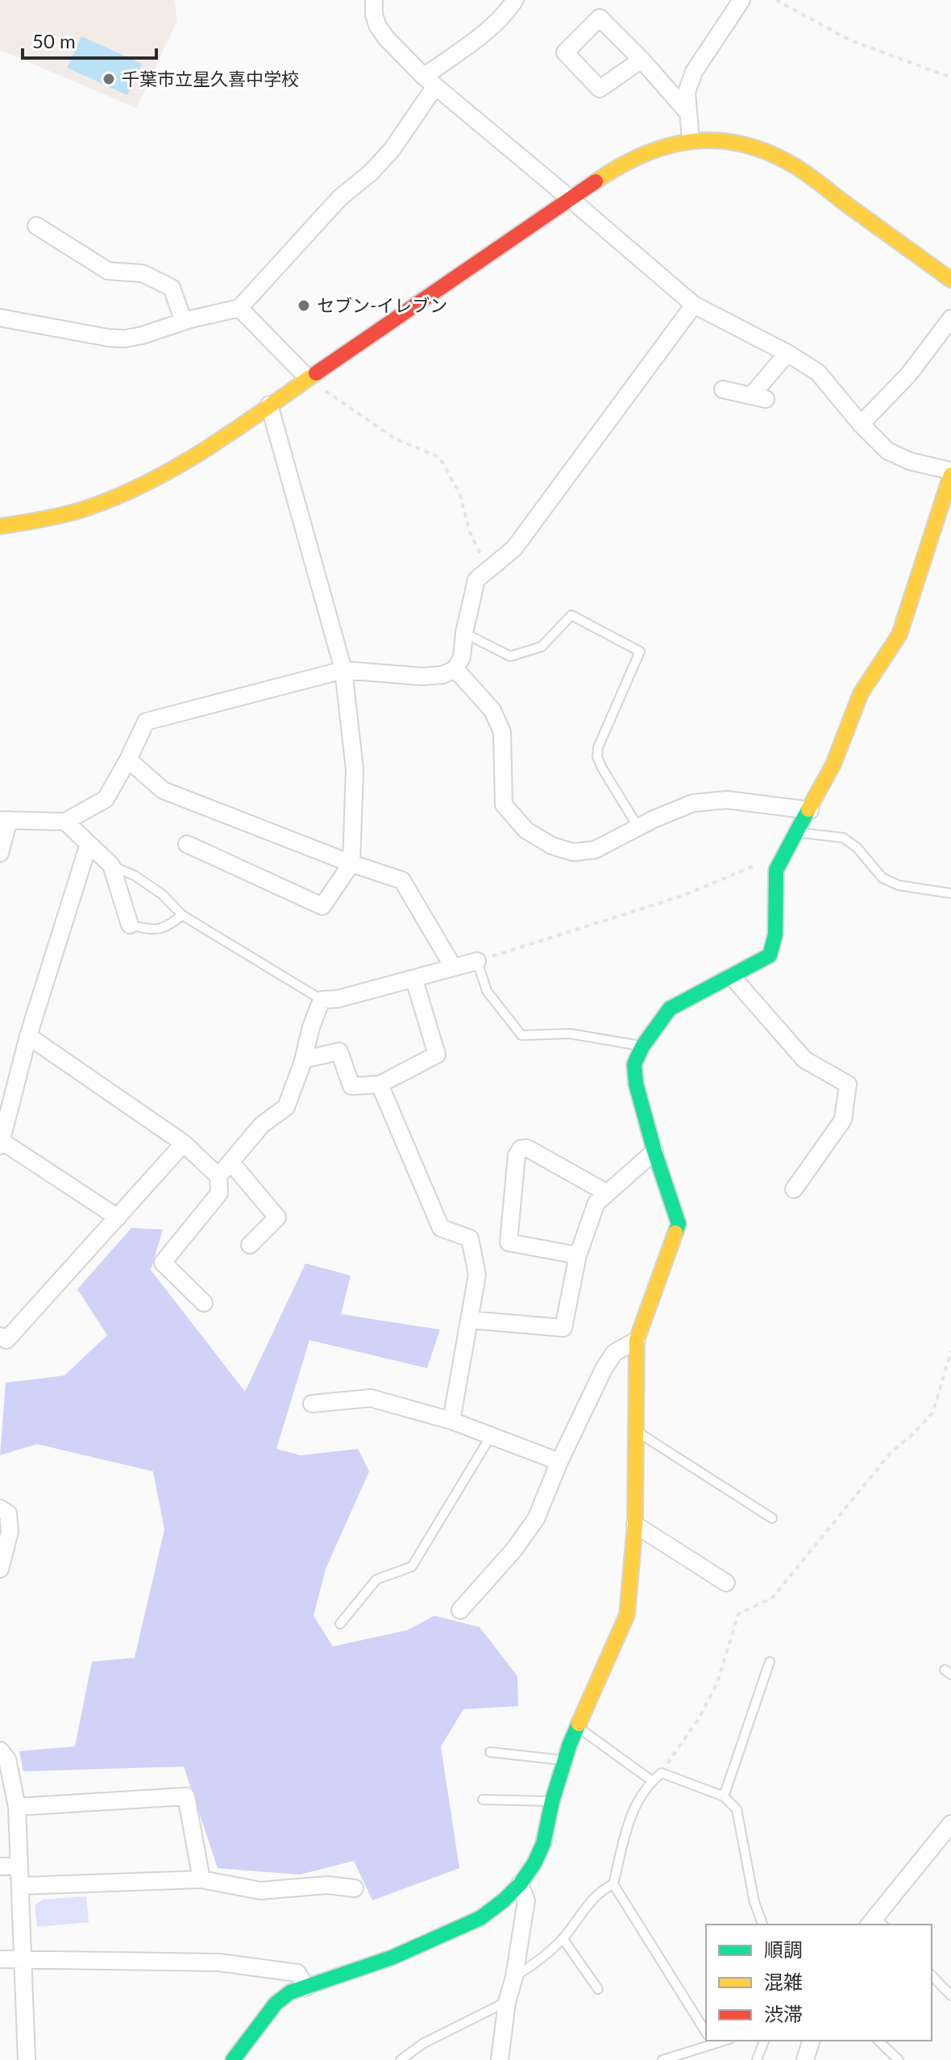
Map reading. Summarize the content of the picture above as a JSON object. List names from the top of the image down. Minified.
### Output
{"places":["千葉市立星久喜中学校","セブン-イレブン"],"legend":["順調","混雑","渋滞"],"scale_bar":"50 m"}
